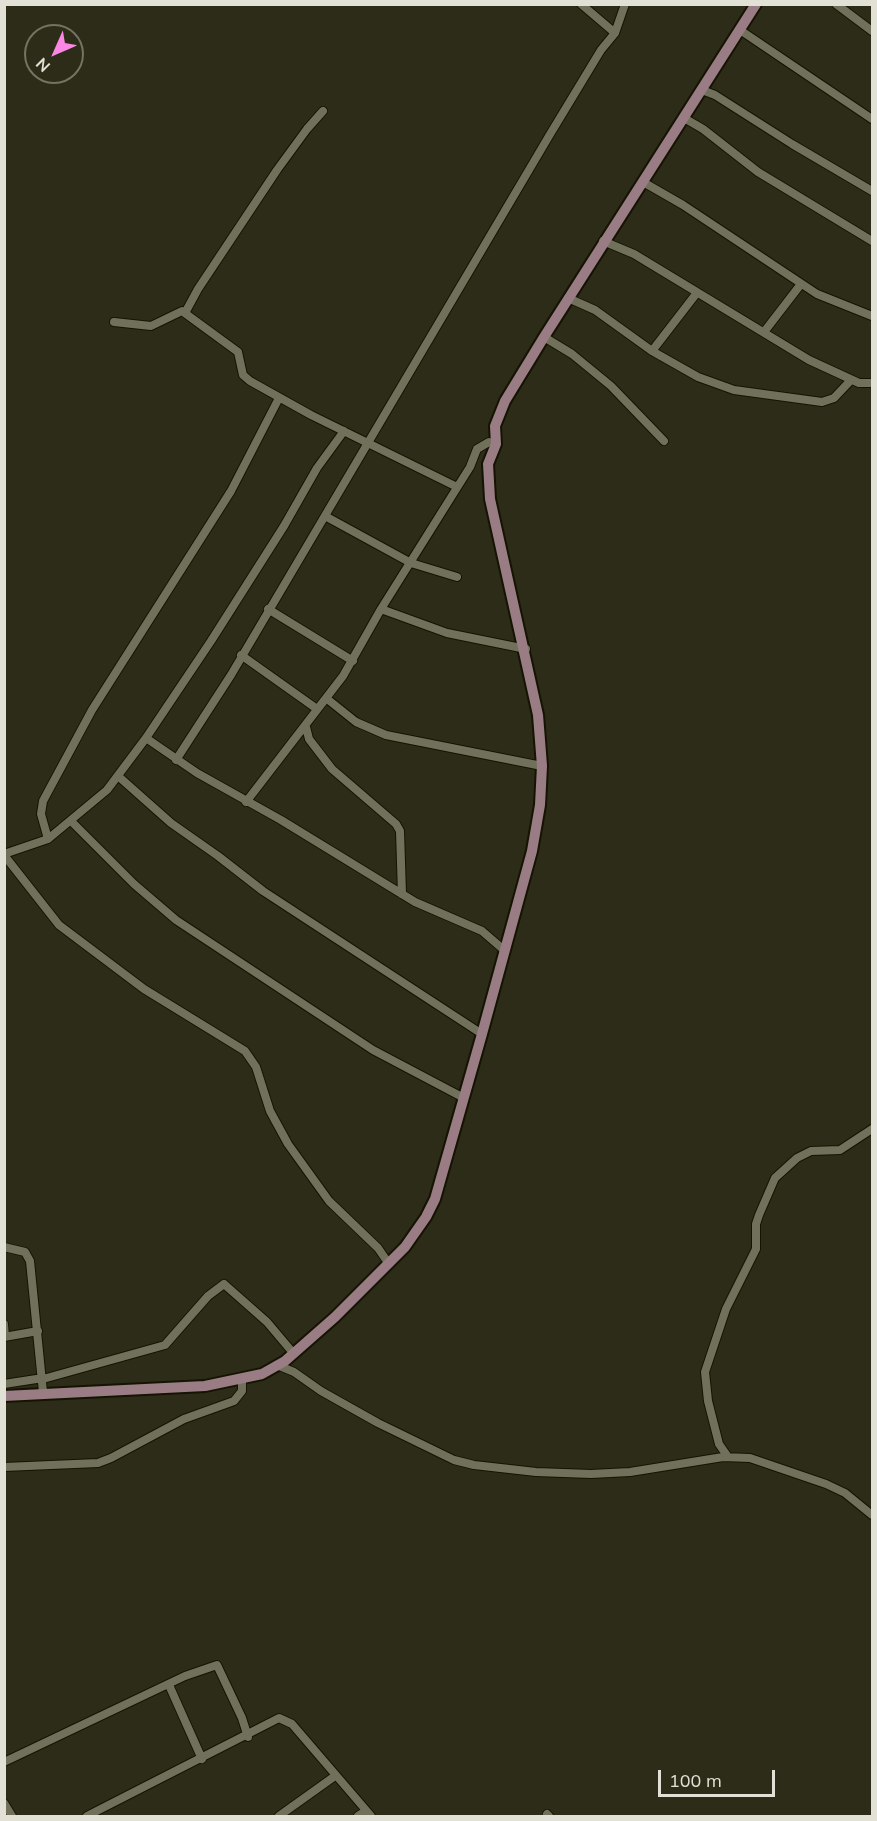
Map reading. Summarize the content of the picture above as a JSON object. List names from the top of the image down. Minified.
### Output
{"scale_bar":"100 m","north":"bottom left"}
